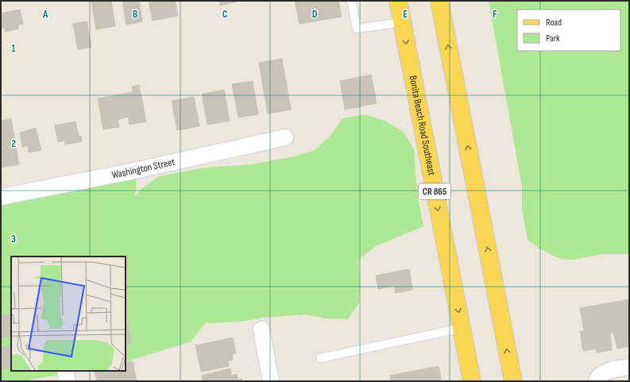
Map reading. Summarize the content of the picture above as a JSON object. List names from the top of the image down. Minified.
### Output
{"streets":{"main road":["Bonita Beach Road Southeast","CR 865"],"street":["Washington Street"]},"legend":["Road","Park"],"grid":{"columns":["A","B","C","D","E","F"],"rows":["1","2","3"]}}
